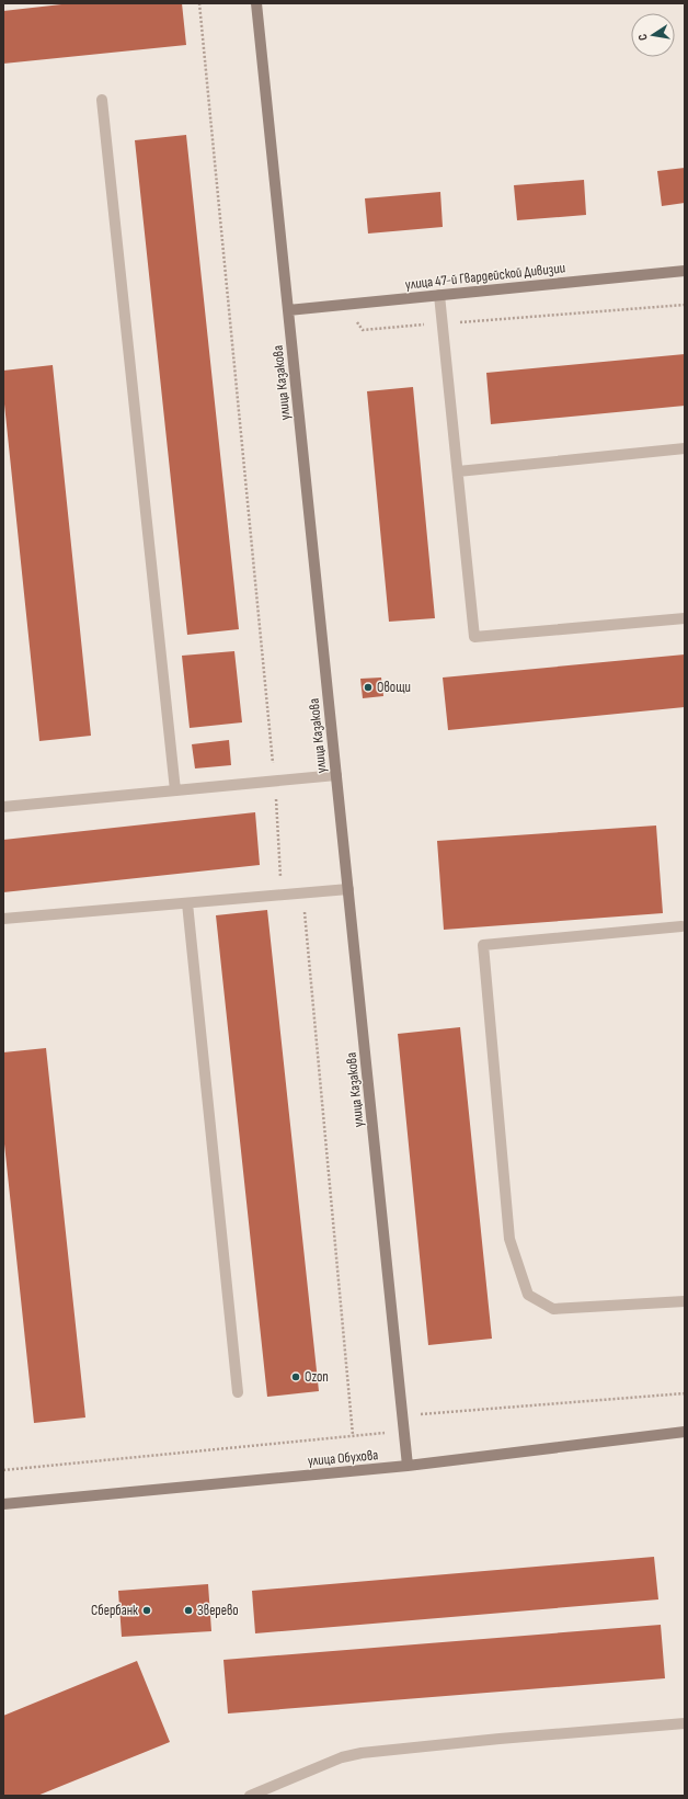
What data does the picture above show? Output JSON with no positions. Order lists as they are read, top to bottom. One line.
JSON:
{"streets":{"street":["улица 47-й Гвардейской Дивизии","улица Казакова","улица Обухова"]},"crossings":[["улица 47-й Гвардейской Дивизии","улица Казакова"],["улица Казакова","улица Обухова"]],"places":["Овощи","Ozon","Сбербанк","Зверево"],"north":"left"}
